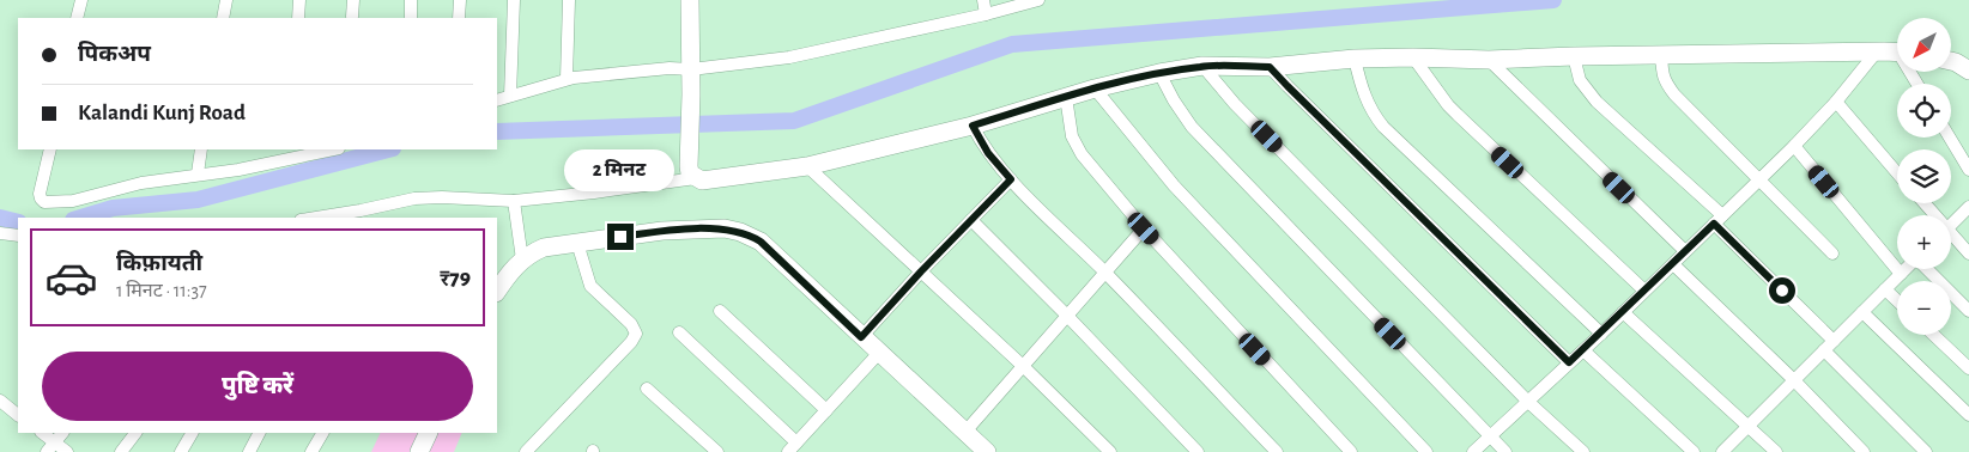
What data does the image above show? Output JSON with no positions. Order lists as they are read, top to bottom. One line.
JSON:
{"north":"bottom left","page":{"map_buttons":["+","−"],"banner":["पिकअप","Kalandi Kunj Road"],"bubble":"2 मिनट","list":[{"name":"किफ़ायती","note":"1 मिनट · 11:37","value":"₹79"}],"buttons":"पुष्टि करें"}}
